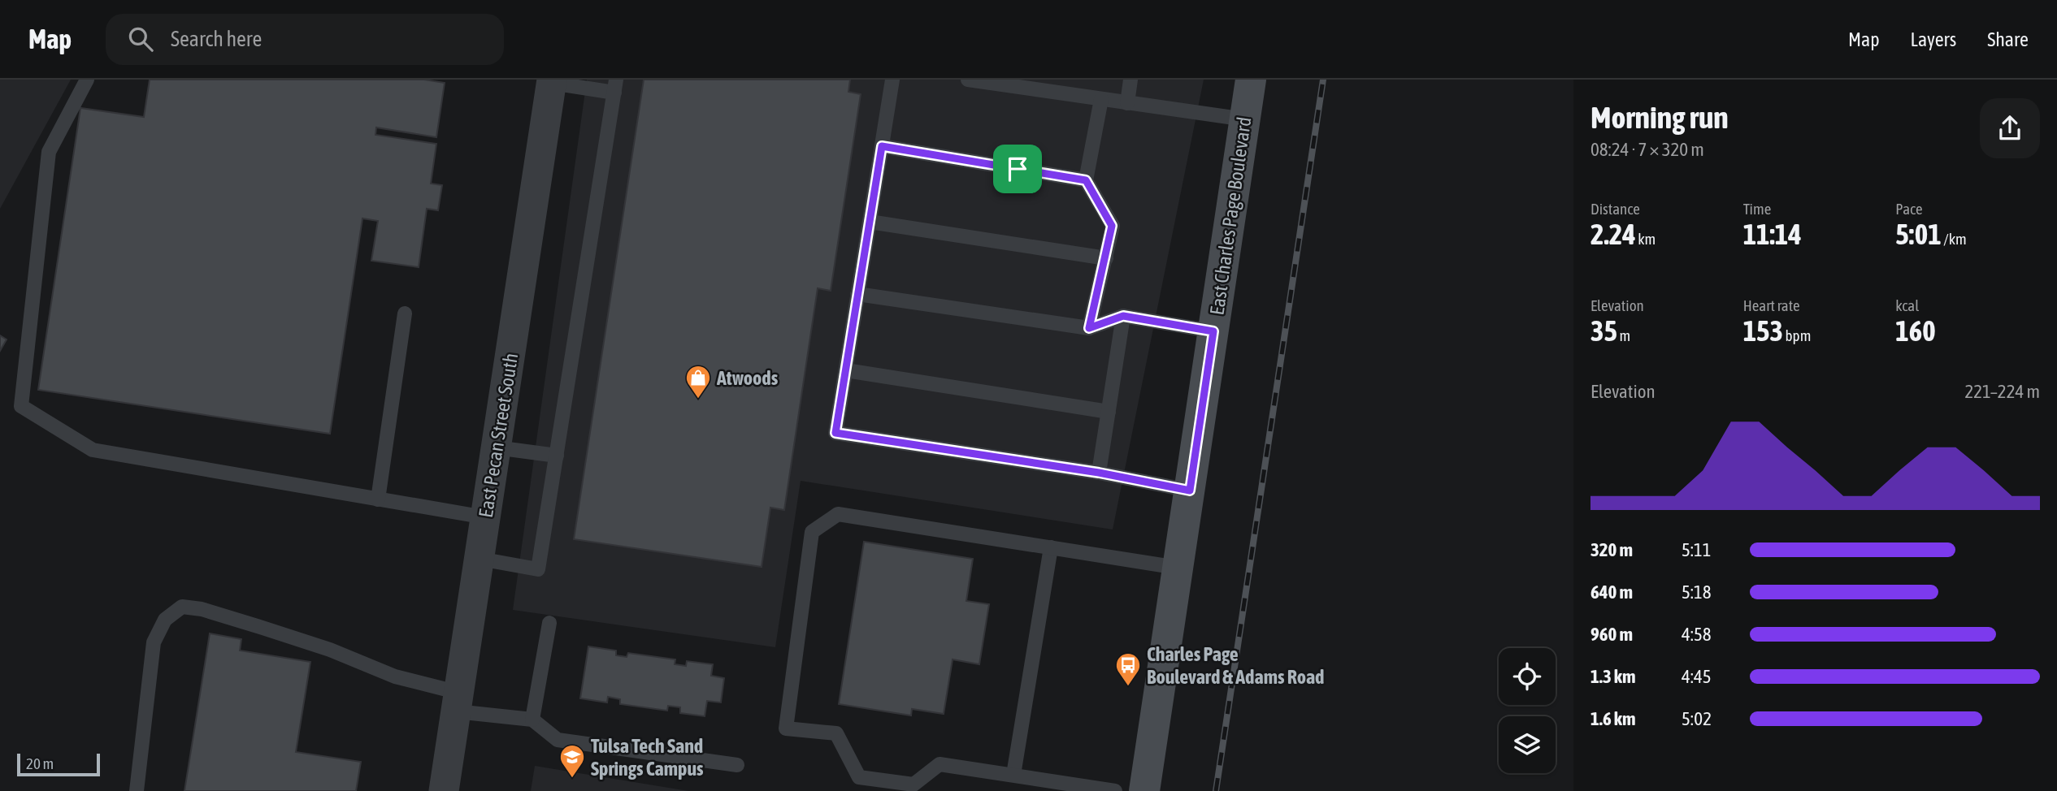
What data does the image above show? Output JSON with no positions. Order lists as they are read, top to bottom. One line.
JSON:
{"streets":{"main road":["East Charles Page Boulevard"],"street":["East Pecan Street South"]},"places":{"shop":["Atwoods"],"bus stop":["Charles Page Boulevard & Adams Road"],"school or university":["Tulsa Tech Sand Springs Campus"]},"scale_bar":"20 m","page":{"header":"Map","search":"Search here","nav":["Map","Layers","Share"],"heading":["Morning run","08:24 · 7 × 320 m"],"stats":[["Distance","2.24 km"],["Time","11:14"],["Pace","5:01 /km"],["Elevation","35 m"],["Heart rate","153 bpm"],["kcal","160"]],"chart":["Elevation","221–224 m"],"list":[{"name":"320 m","note":"5:11"},{"name":"640 m","note":"5:18"},{"name":"960 m","note":"4:58"},{"name":"1.3 km","note":"4:45"},{"name":"1.6 km","note":"5:02"}],"scale":"20 m"}}
